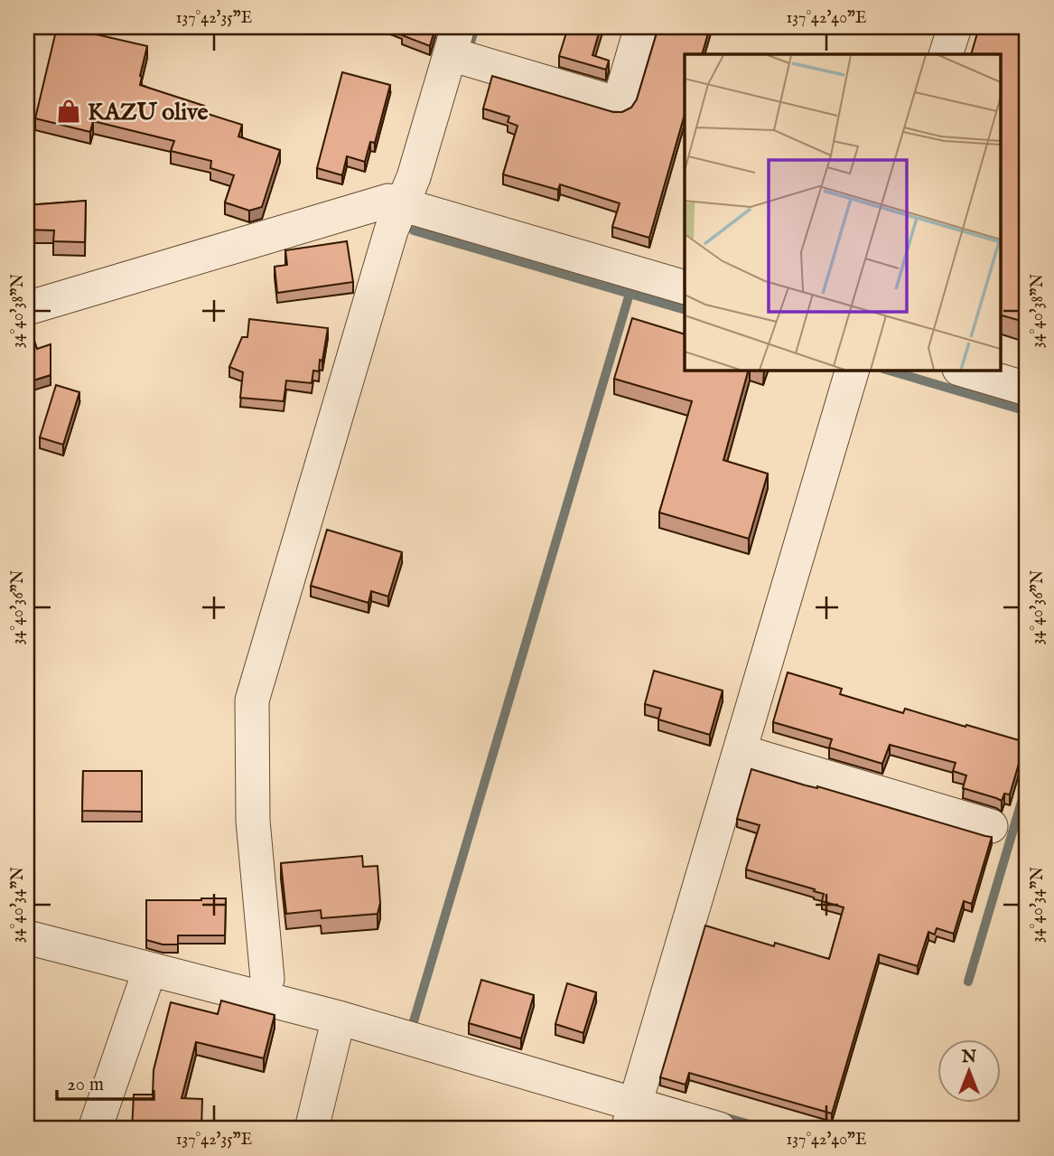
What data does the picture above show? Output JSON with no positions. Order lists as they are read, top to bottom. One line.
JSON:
{"places":{"shop":["KAZU olive"]},"scale_bar":"20 m","north":"top","coordinates":["137°42'35\"E","137°42'40\"E","34°40'38\"N","34°40'36\"N","34°40'34\"N"]}
